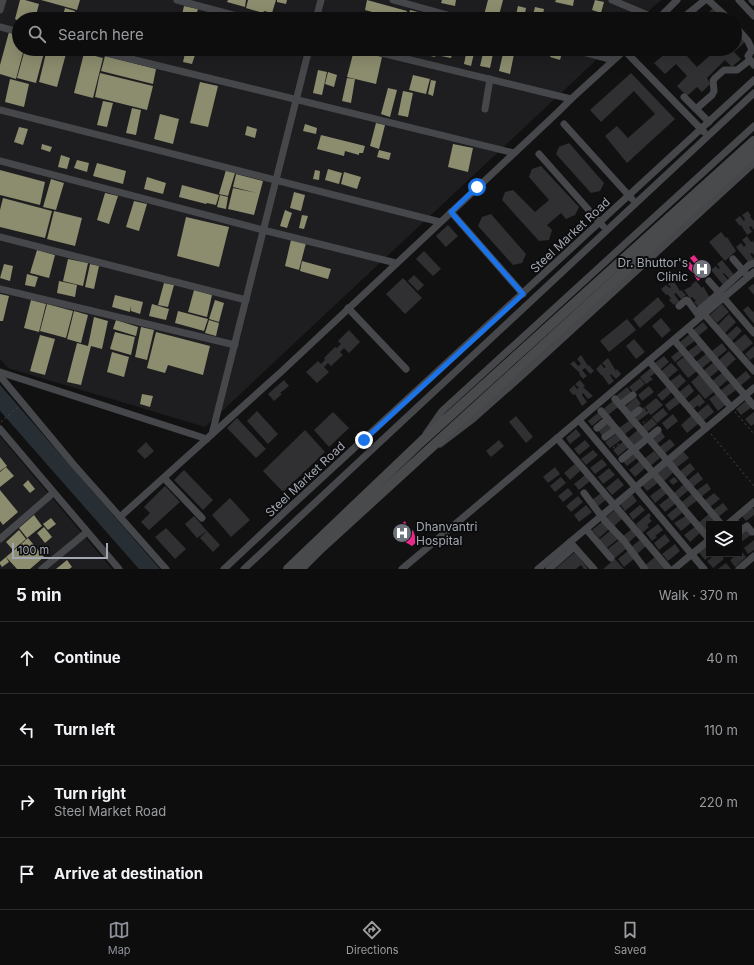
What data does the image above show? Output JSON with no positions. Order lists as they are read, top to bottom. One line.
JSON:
{"streets":{"street":["Steel Market Road"]},"places":{"hospital":["Dr. Bhuttor's Clinic","Dhanvantri Hospital"]},"scale_bar":"100 m","page":{"search":"Search here","scale":"100 m","heading":["5 min","Walk · 370 m"],"list":[["Continue","40 m"],["Turn left","110 m"],["Turn right","Steel Market Road","220 m"],"Arrive at destination"],"nav":["Map","Directions","Saved"]}}
